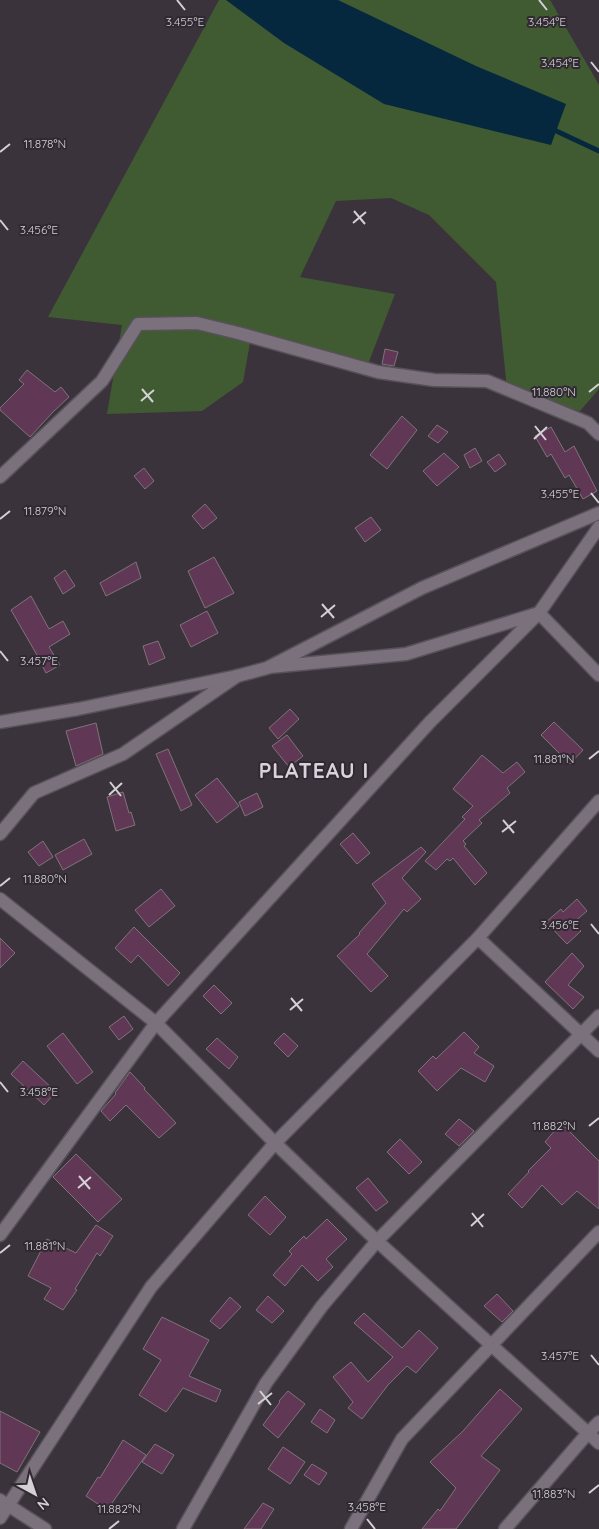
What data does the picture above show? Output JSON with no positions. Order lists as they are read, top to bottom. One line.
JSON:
{"districts":["PLATEAU I"],"north":"bottom right","coordinates":["3.455°E","3.454°E","11.878°N","3.456°E","11.880°N","11.879°N","3.457°E","11.881°N","3.458°E","11.882°N","11.883°N"]}
